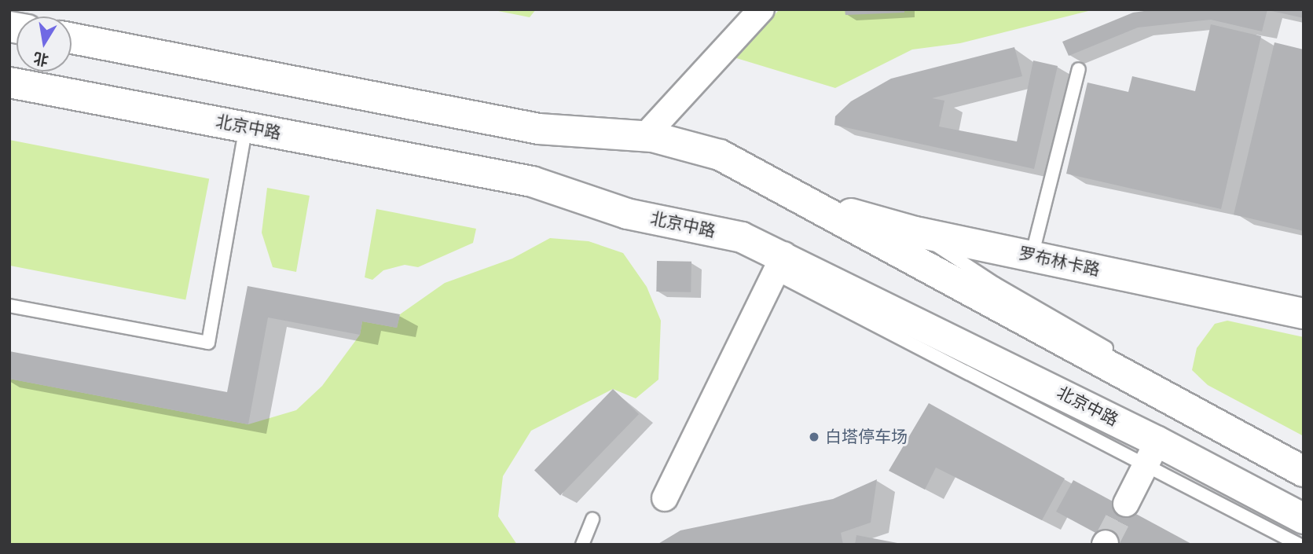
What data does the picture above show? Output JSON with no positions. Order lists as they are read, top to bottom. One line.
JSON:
{"streets":{"main road":["北京中路","罗布林卡路"]},"places":["白塔停车场"],"north":"bottom"}
